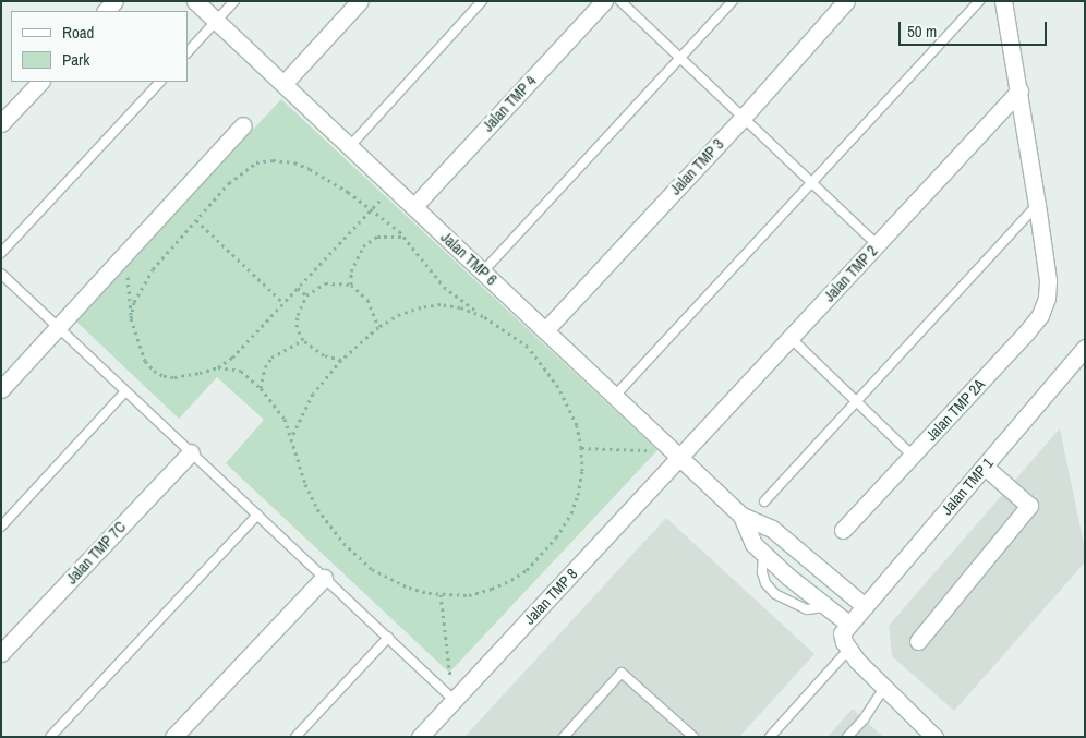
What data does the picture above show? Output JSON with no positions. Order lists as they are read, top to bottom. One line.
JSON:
{"streets":{"street":["Jalan TMP 4","Jalan TMP 3","Jalan TMP 6","Jalan TMP 2","Jalan TMP 2A","Jalan TMP 1","Jalan TMP 7C","Jalan TMP 8"]},"crossings":[["Jalan TMP 4","Jalan TMP 6"],["Jalan TMP 3","Jalan TMP 6"],["Jalan TMP 6","Jalan TMP 2"],["Jalan TMP 6","Jalan TMP 1"],["Jalan TMP 6","Jalan TMP 8"],["Jalan TMP 2","Jalan TMP 2A"],["Jalan TMP 2","Jalan TMP 8"]],"legend":["Road","Park"],"scale_bar":"50 m"}
